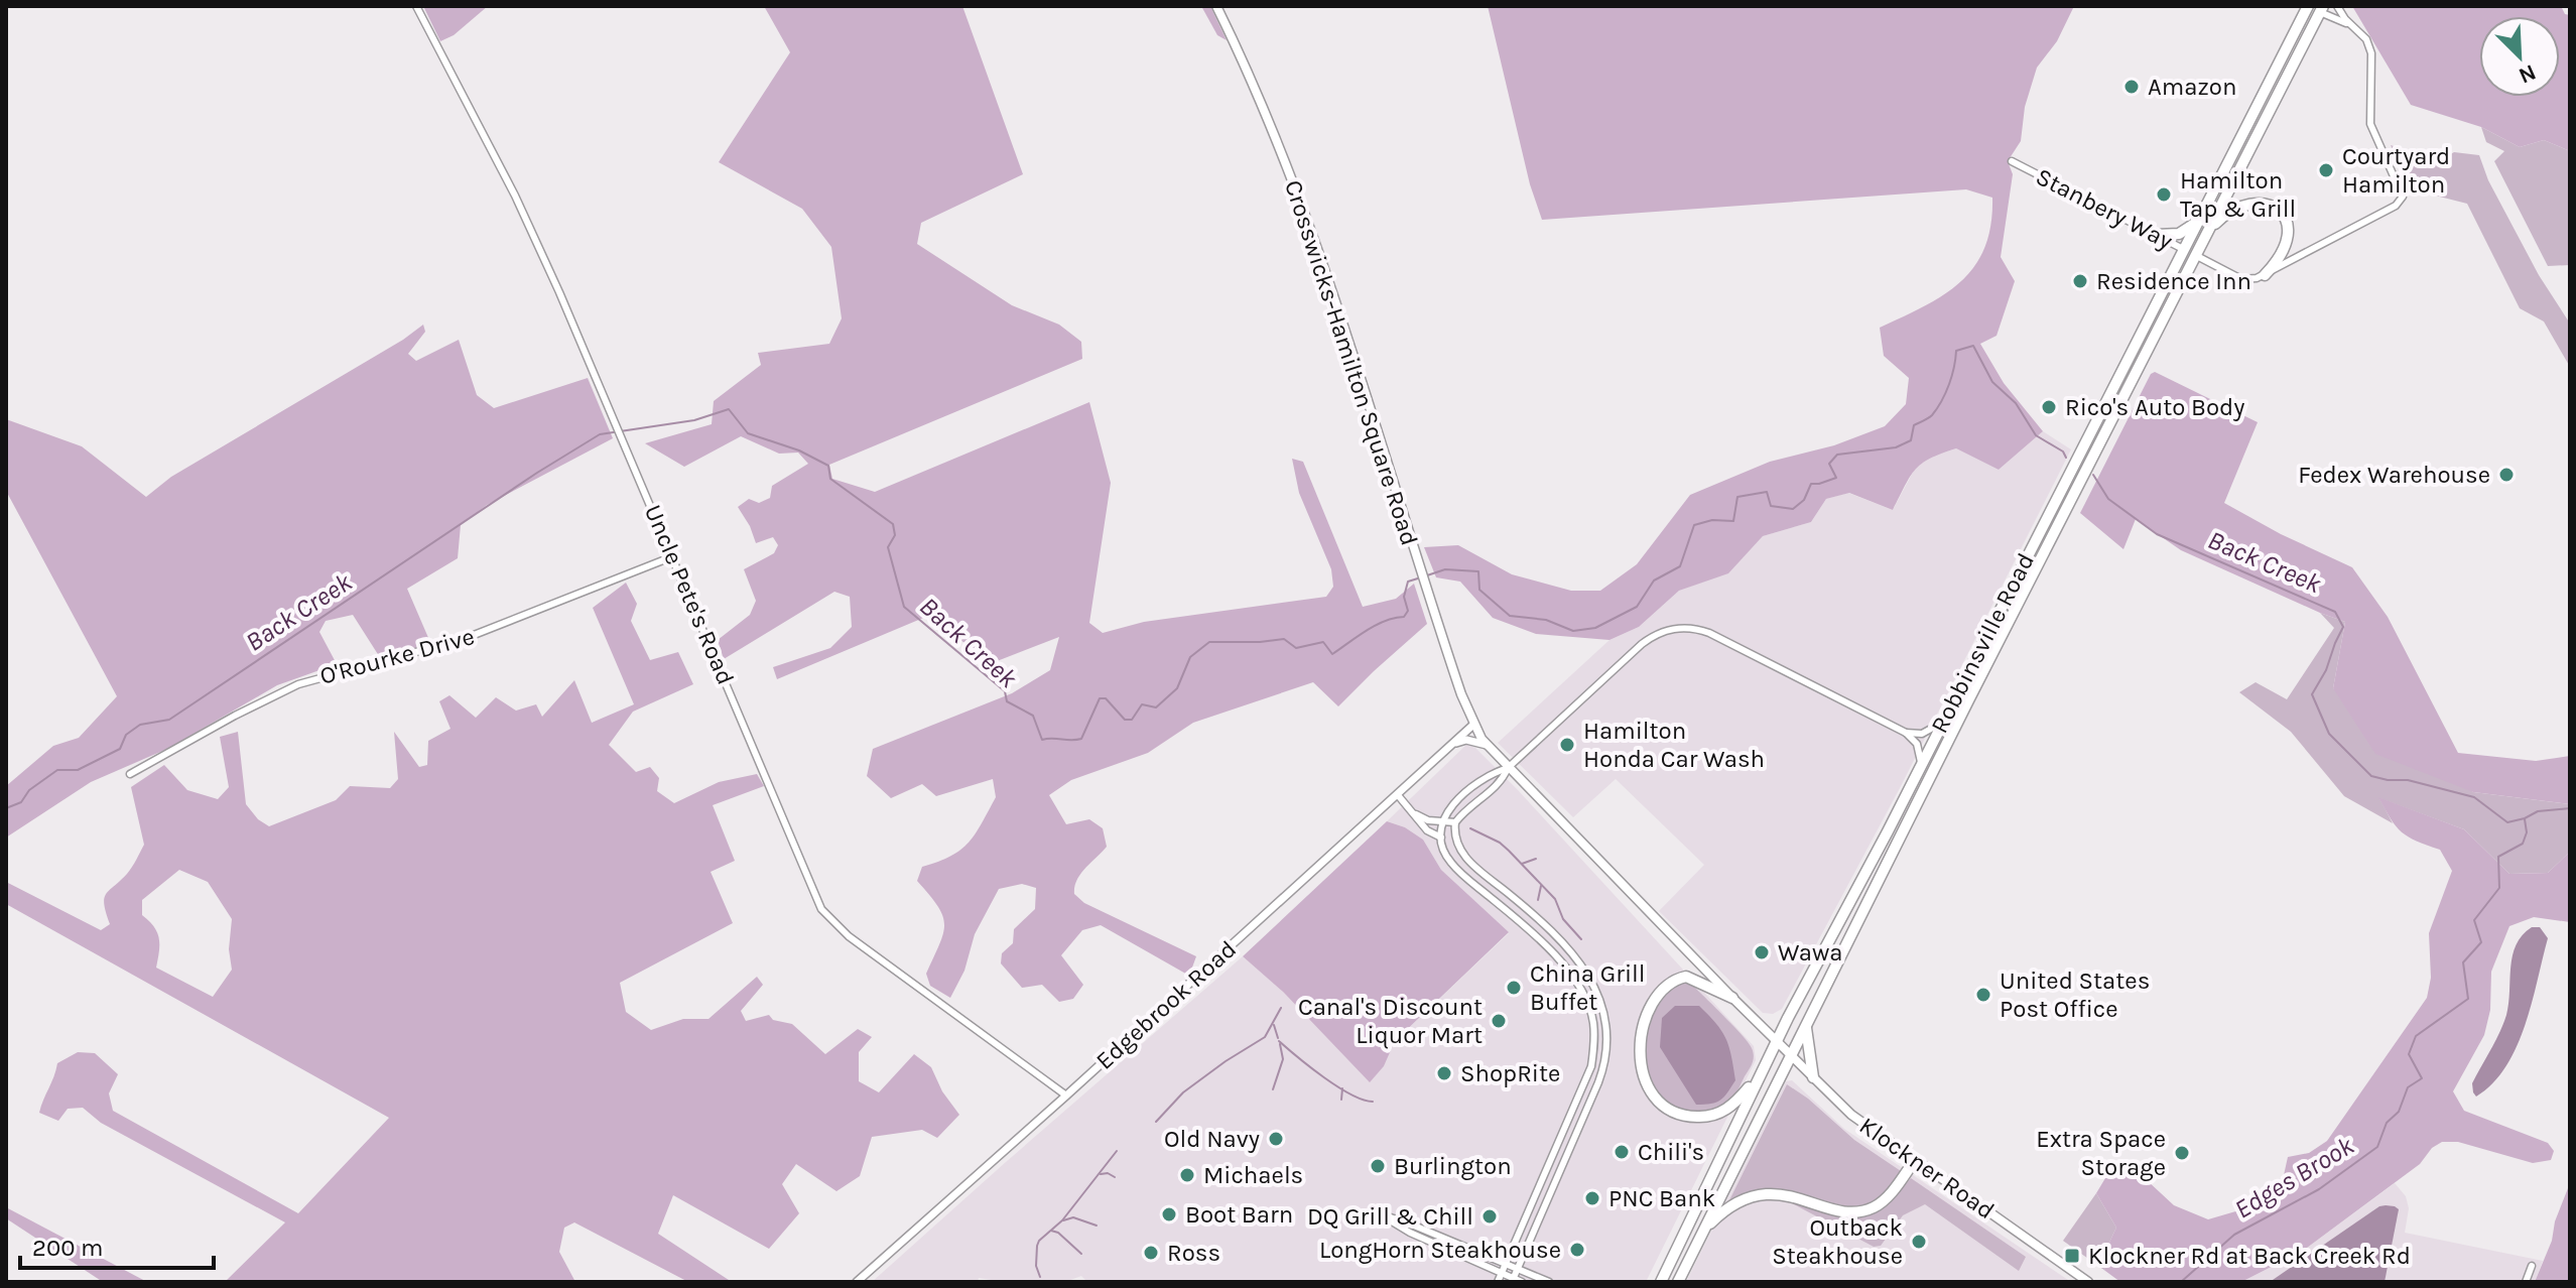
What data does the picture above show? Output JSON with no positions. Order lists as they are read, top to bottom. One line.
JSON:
{"streets":{"highway":["Robbinsville Road"],"main road":["Crosswicks-Hamilton Square Road","Klockner Road"],"street":["Stanbery Way","Uncle Pete's Road","O'Rourke Drive","Edgebrook Road"]},"crossings":[["Stanbery Way","Robbinsville Road"],["Crosswicks-Hamilton Square Road","Edgebrook Road"],["Uncle Pete's Road","O'Rourke Drive"],["Uncle Pete's Road","Edgebrook Road"],["Robbinsville Road","Klockner Road"]],"water":["Back Creek","Edges Brook"],"places":{"other":["Amazon","Courtyard Hamilton","Hamilton Tap & Grill","Residence Inn","Rico's Auto Body","Fedex Warehouse","Hamilton Honda Car Wash","Wawa","China Grill Buffet","United States Post Office","Canal's Discount Liquor Mart","ShopRite","Old Navy","Chili's","Extra Space Storage","Burlington","Michaels","PNC Bank","Boot Barn","DQ Grill & Chill","Outback Steakhouse","LongHorn Steakhouse","Ross"],"transit":["Klockner Rd at Back Creek Rd"]},"scale_bar":"200 m","north":"bottom right"}
